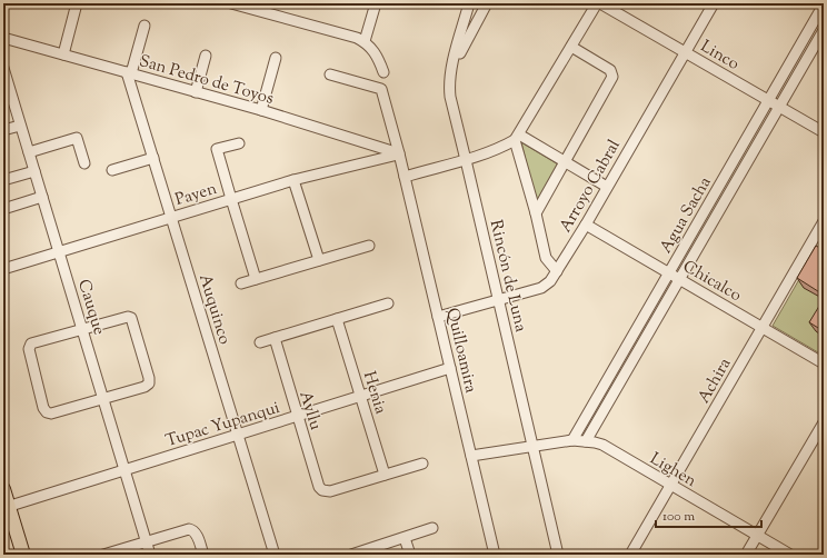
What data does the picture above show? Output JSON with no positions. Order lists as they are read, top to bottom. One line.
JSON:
{"streets":{"street":["Linco","San Pedro de Toyos","Arroyo Cabral","Payen","Agua Sacha","Rincón de Luna","Chicalco","Cauque","Auquinco","Quilloamira","Achira","Henia","Ayllu","Tupac Yupanqui","Lighen"]},"crossings":[["Linco","Arroyo Cabral"],["Linco","Agua Sacha"],["San Pedro de Toyos","Payen"],["San Pedro de Toyos","Auquinco"],["San Pedro de Toyos","Quilloamira"],["Arroyo Cabral","Rincón de Luna"],["Arroyo Cabral","Chicalco"],["Arroyo Cabral","Quilloamira"],["Payen","Cauque"],["Payen","Auquinco"],["Payen","Quilloamira"],["Agua Sacha","Chicalco"],["Agua Sacha","Lighen"],["Chicalco","Achira"],["Cauque","Tupac Yupanqui"],["Auquinco","Tupac Yupanqui"],["Quilloamira","Tupac Yupanqui"],["Achira","Lighen"],["Henia","Ayllu"],["Henia","Tupac Yupanqui"],["Ayllu","Tupac Yupanqui"]],"scale_bar":"100 m"}
